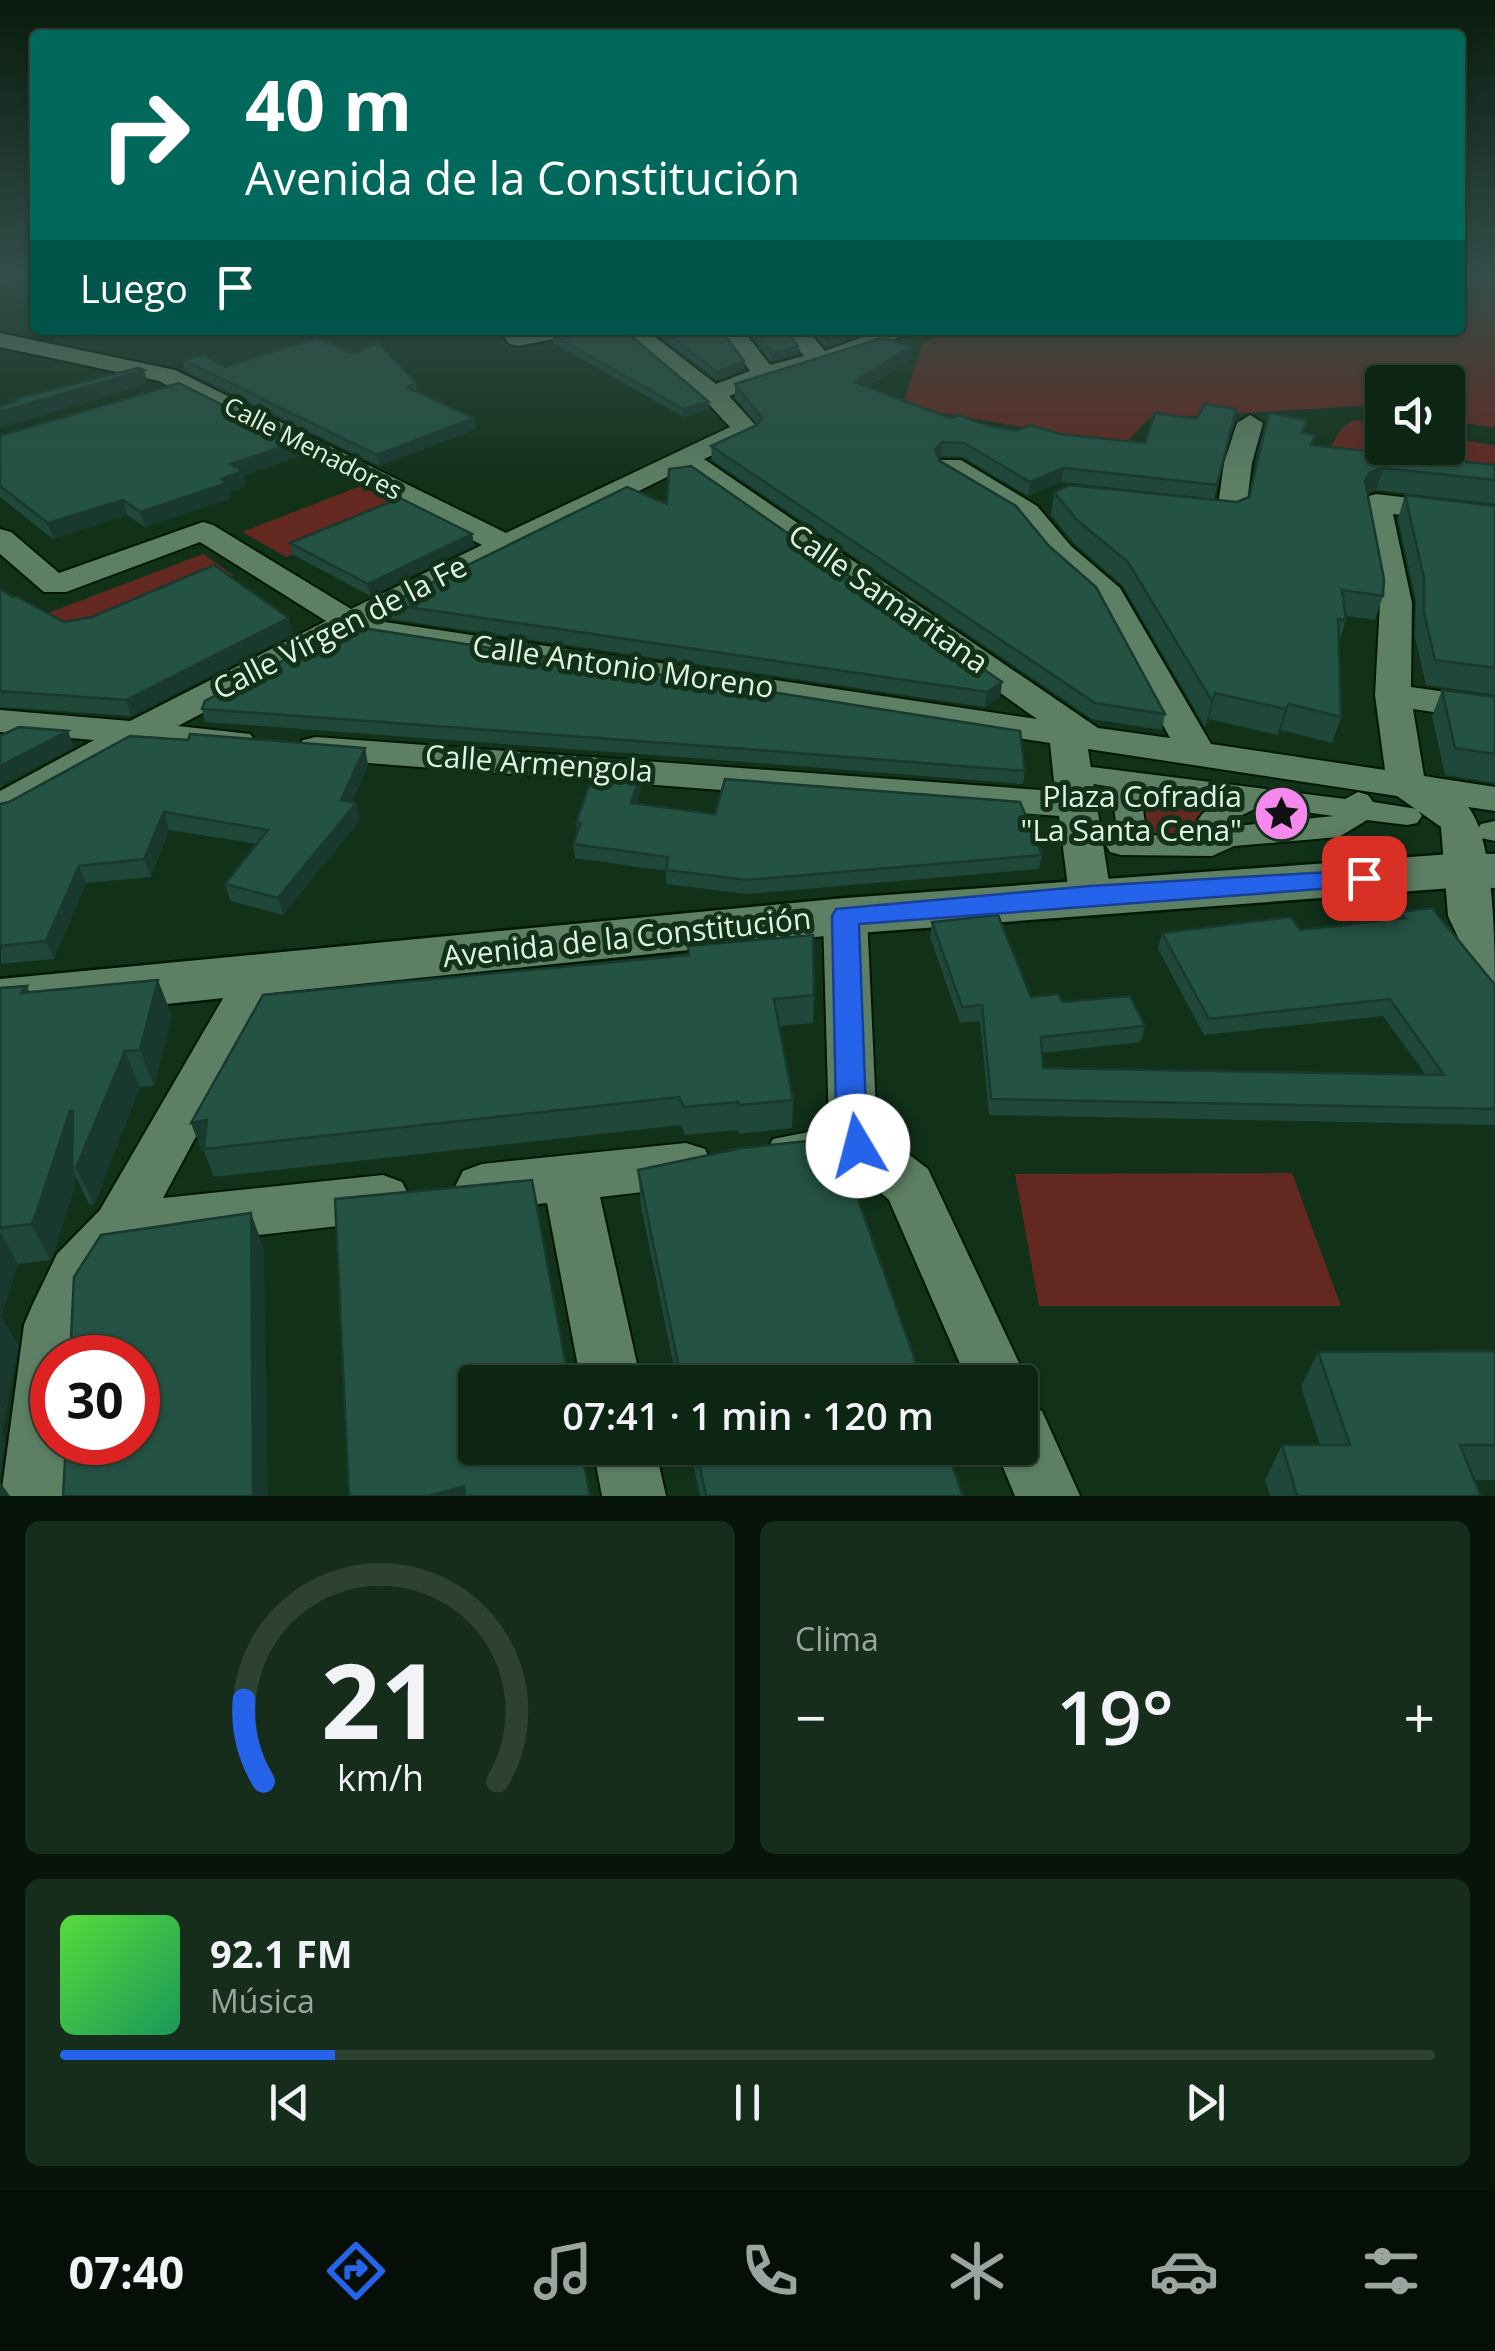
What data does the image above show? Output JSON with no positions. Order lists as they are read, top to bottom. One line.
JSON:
{"streets":{"street":["Calle Menadores","Calle Samaritana","Calle Virgen de la Fe","Calle Antonio Moreno","Calle Armengola","Avenida de la Constitución"]},"crossings":[["Calle Menadores","Calle Virgen de la Fe"],["Calle Samaritana","Calle Virgen de la Fe"],["Calle Samaritana","Calle Antonio Moreno"],["Calle Samaritana","Calle Armengola"],["Calle Virgen de la Fe","Calle Antonio Moreno"],["Calle Virgen de la Fe","Calle Armengola"],["Calle Antonio Moreno","Calle Armengola"]],"places":{"place":["Plaza Cofradía \"La Santa Cena\""]},"page":{"turn":["40 m","Avenida de la Constitución"],"then":"Luego","limit":"30","trip":"07:41 · 1 min · 120 m","tile":"Clima","heat":["−","19°","+"],"song":["92.1 FM","Música"],"tabs":"07:40","gauge":["21","km/h"]}}
